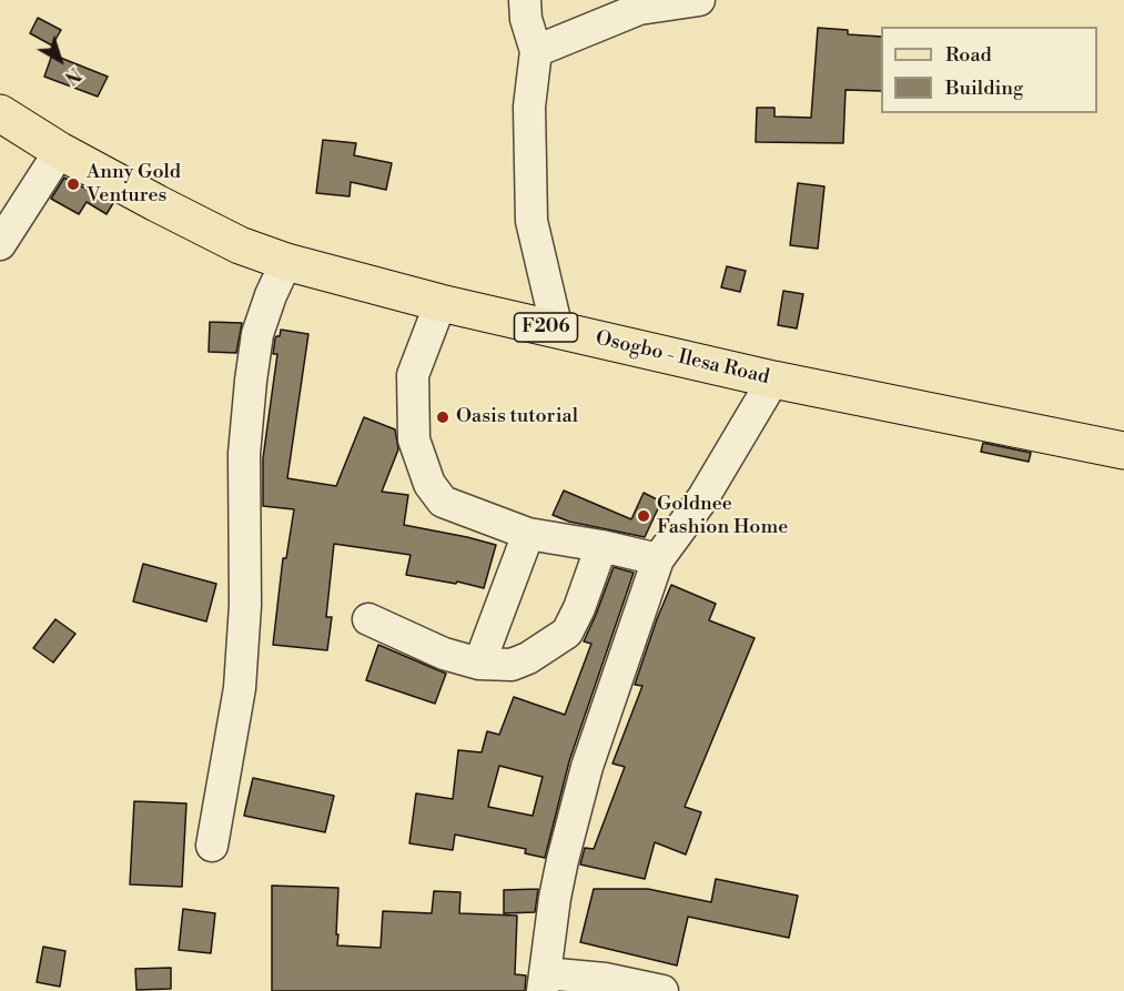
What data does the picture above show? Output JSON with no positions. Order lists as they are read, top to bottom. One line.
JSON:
{"streets":{"main road":["F206","Osogbo - Ilesa Road"]},"places":["Anny Gold Ventures","Oasis tutorial","Goldnee Fashion Home"],"legend":["Road","Building"],"north":"bottom right"}
